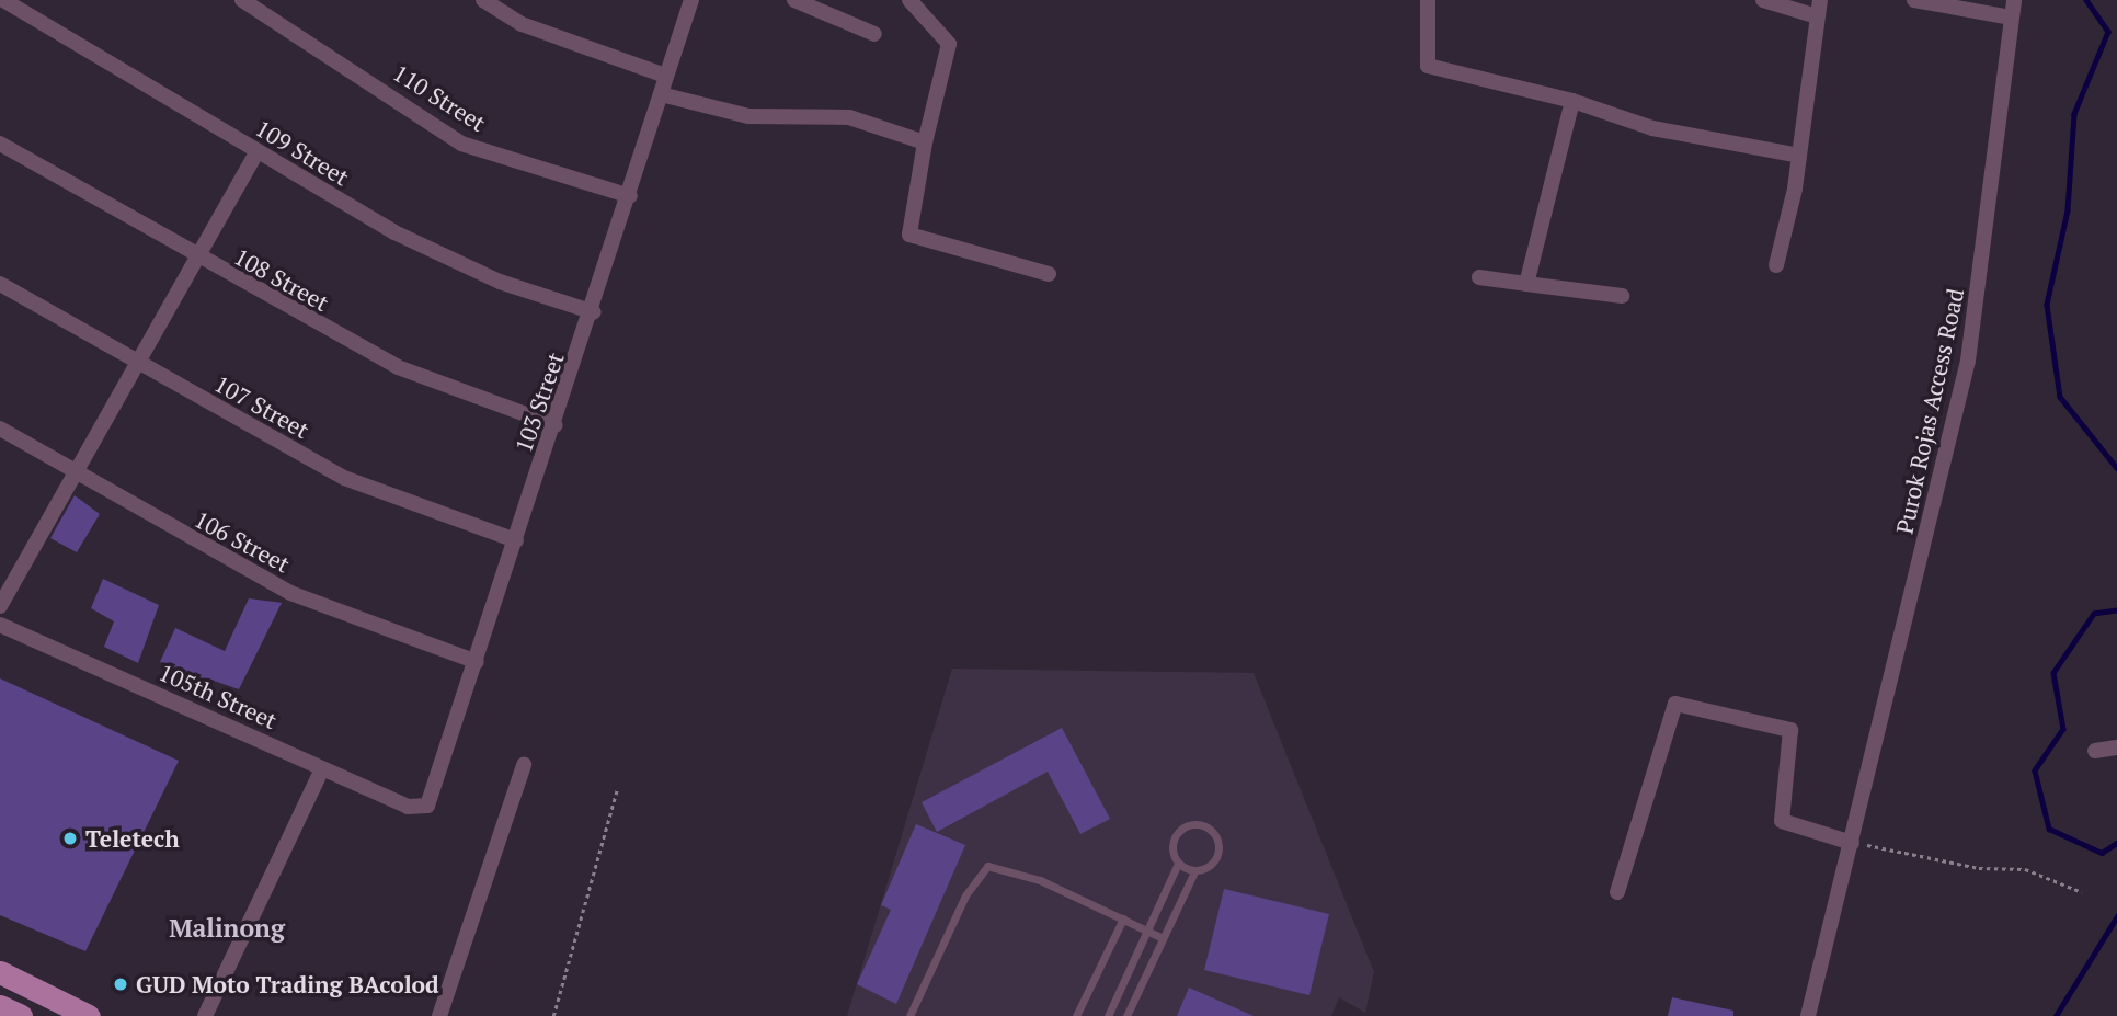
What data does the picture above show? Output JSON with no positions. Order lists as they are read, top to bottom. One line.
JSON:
{"streets":{"street":["110 Street","109 Street","108 Street","103 Street","107 Street","Purok Rojas Access Road","106 Street","105th Street"]},"crossings":[["110 Street","103 Street"],["109 Street","103 Street"],["108 Street","103 Street"],["103 Street","107 Street"],["103 Street","106 Street"],["103 Street","105th Street"]],"districts":["Malinong"],"places":["Teletech","GUD Moto Trading BAcolod"]}
